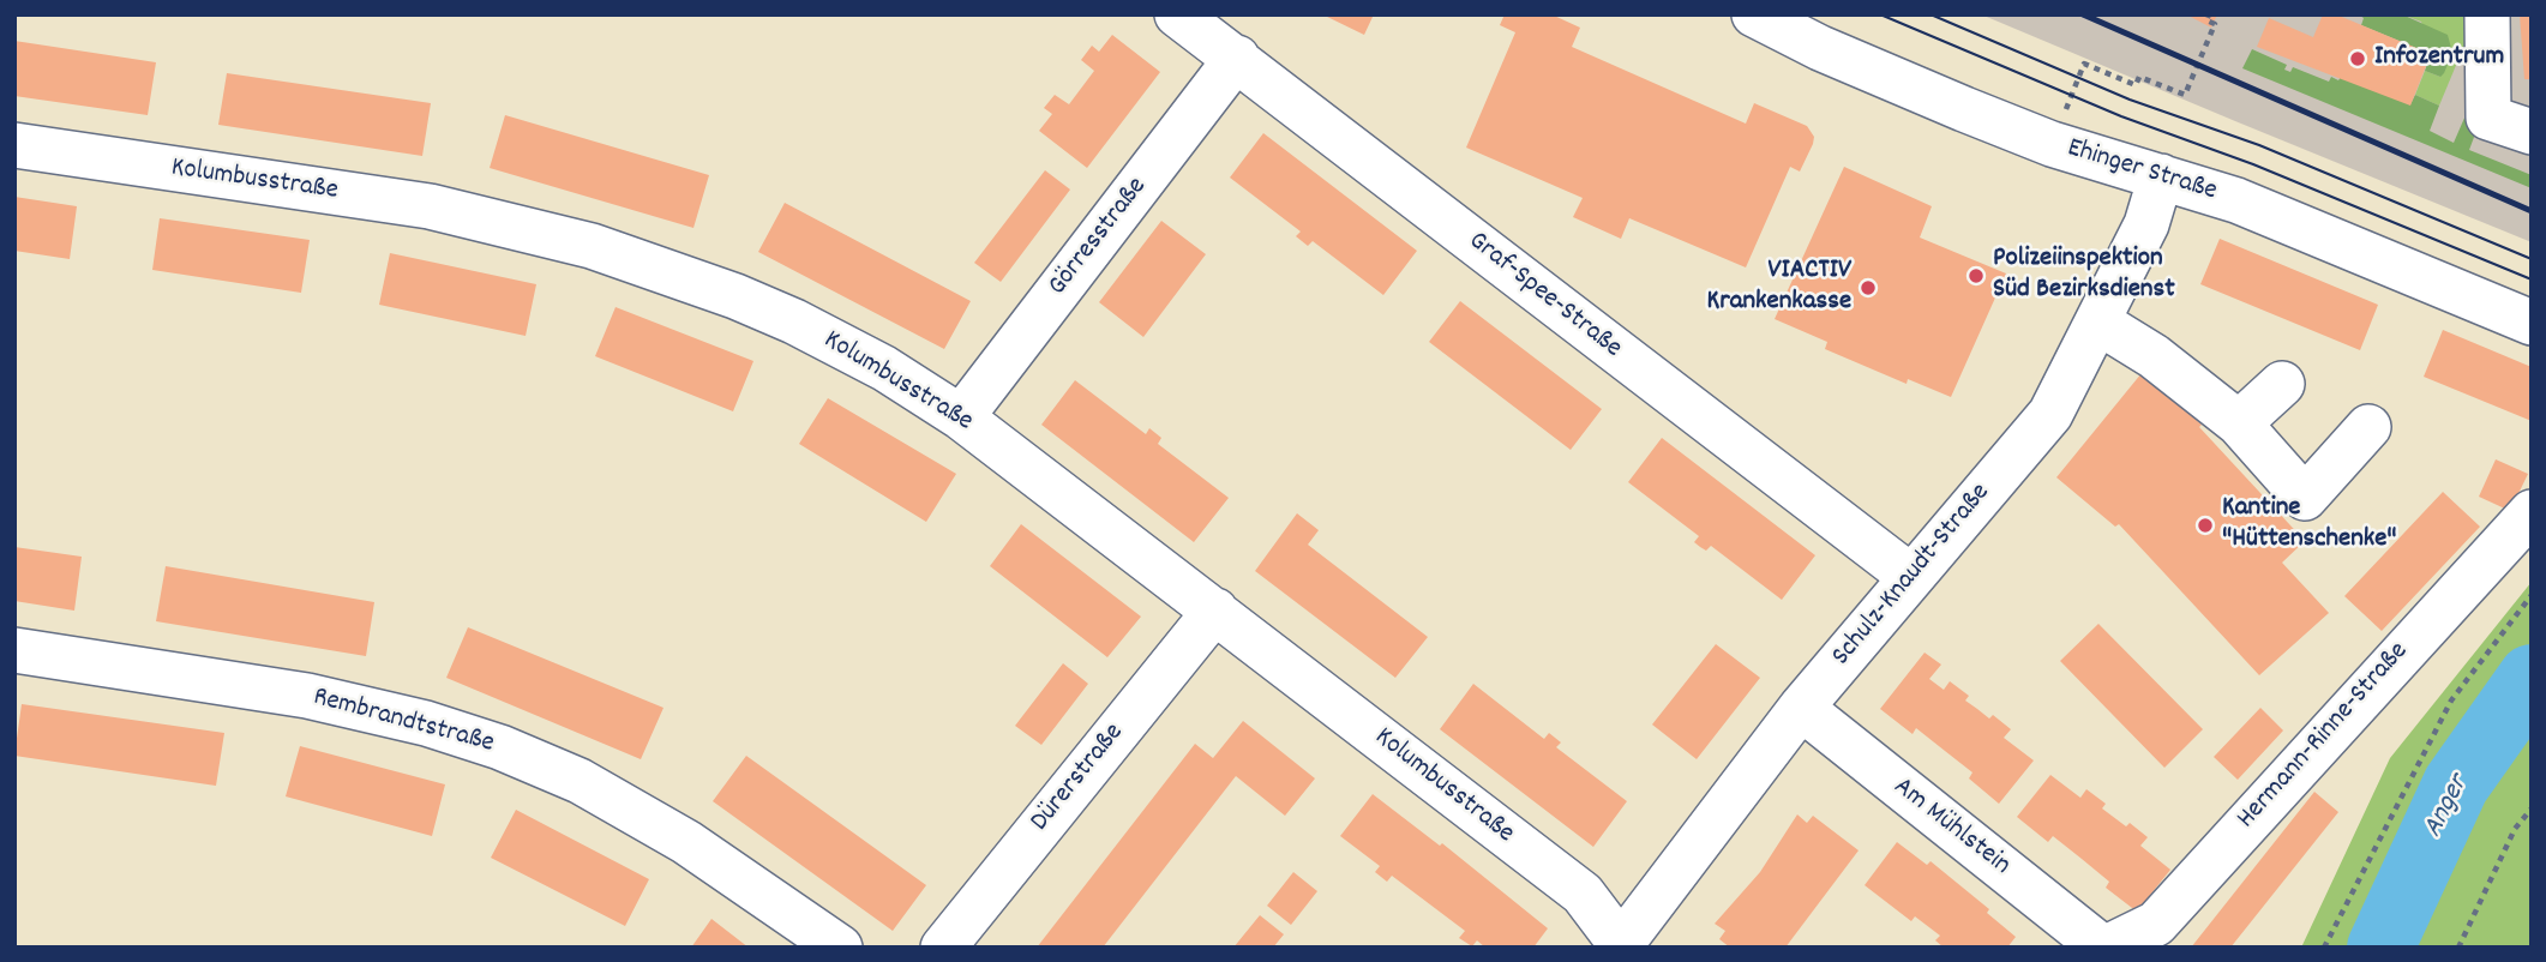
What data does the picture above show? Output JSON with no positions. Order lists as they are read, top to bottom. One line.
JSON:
{"streets":{"street":["Ehinger Straße","Kolumbusstraße","Görresstraße","Graf-Spee-Straße","Schulz-Knaudt-Straße","Rembrandtstraße","Hermann-Rinne-Straße","Dürerstraße","Am Mühlstein"]},"crossings":[["Ehinger Straße","Schulz-Knaudt-Straße"],["Kolumbusstraße","Görresstraße"],["Kolumbusstraße","Schulz-Knaudt-Straße"],["Kolumbusstraße","Dürerstraße"],["Görresstraße","Graf-Spee-Straße"],["Graf-Spee-Straße","Schulz-Knaudt-Straße"],["Schulz-Knaudt-Straße","Am Mühlstein"],["Hermann-Rinne-Straße","Am Mühlstein"]],"water":["Anger"],"places":["Infozentrum","Polizeiinspektion Süd Bezirksdienst","VIACTIV Krankenkasse","Kantine \"Hüttenschenke\""]}
